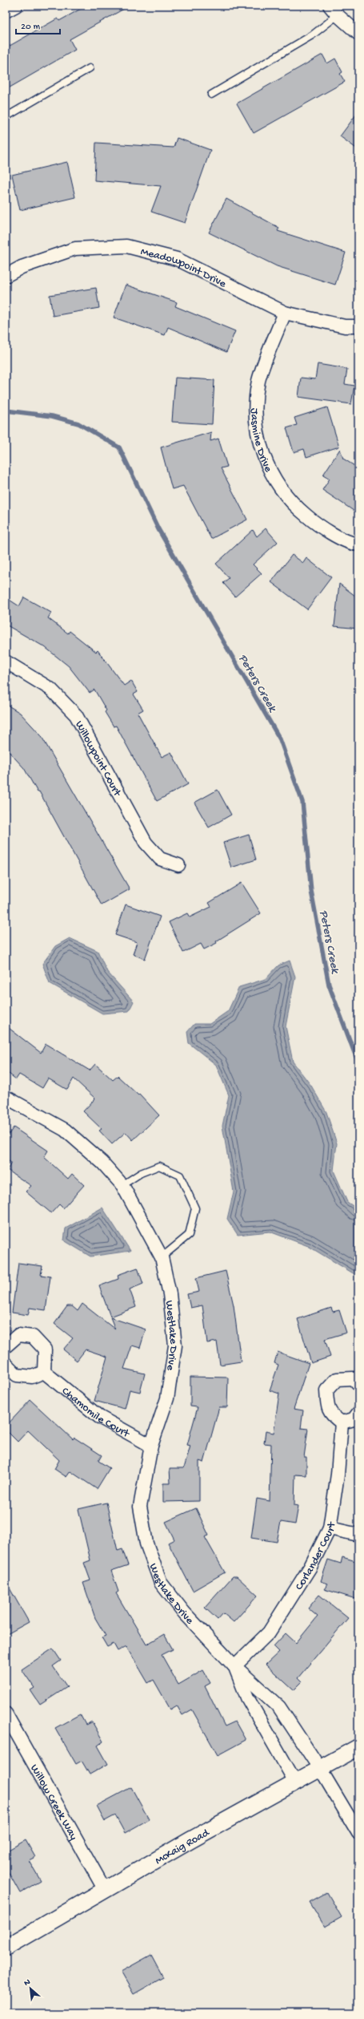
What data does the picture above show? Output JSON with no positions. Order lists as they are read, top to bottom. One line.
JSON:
{"streets":{"street":["Meadowpoint Drive","Jasmine Drive","Willowpoint Court","Westlake Drive","Chamomile Court","Corlander Court","Willow Creek Way","McKaig Road"]},"crossings":[["Meadowpoint Drive","Jasmine Drive"],["Westlake Drive","Chamomile Court"],["Westlake Drive","Corlander Court"],["Westlake Drive","McKaig Road"],["Willow Creek Way","McKaig Road"]],"water":["Peters Creek"],"scale_bar":"20 m","north":"top left"}
